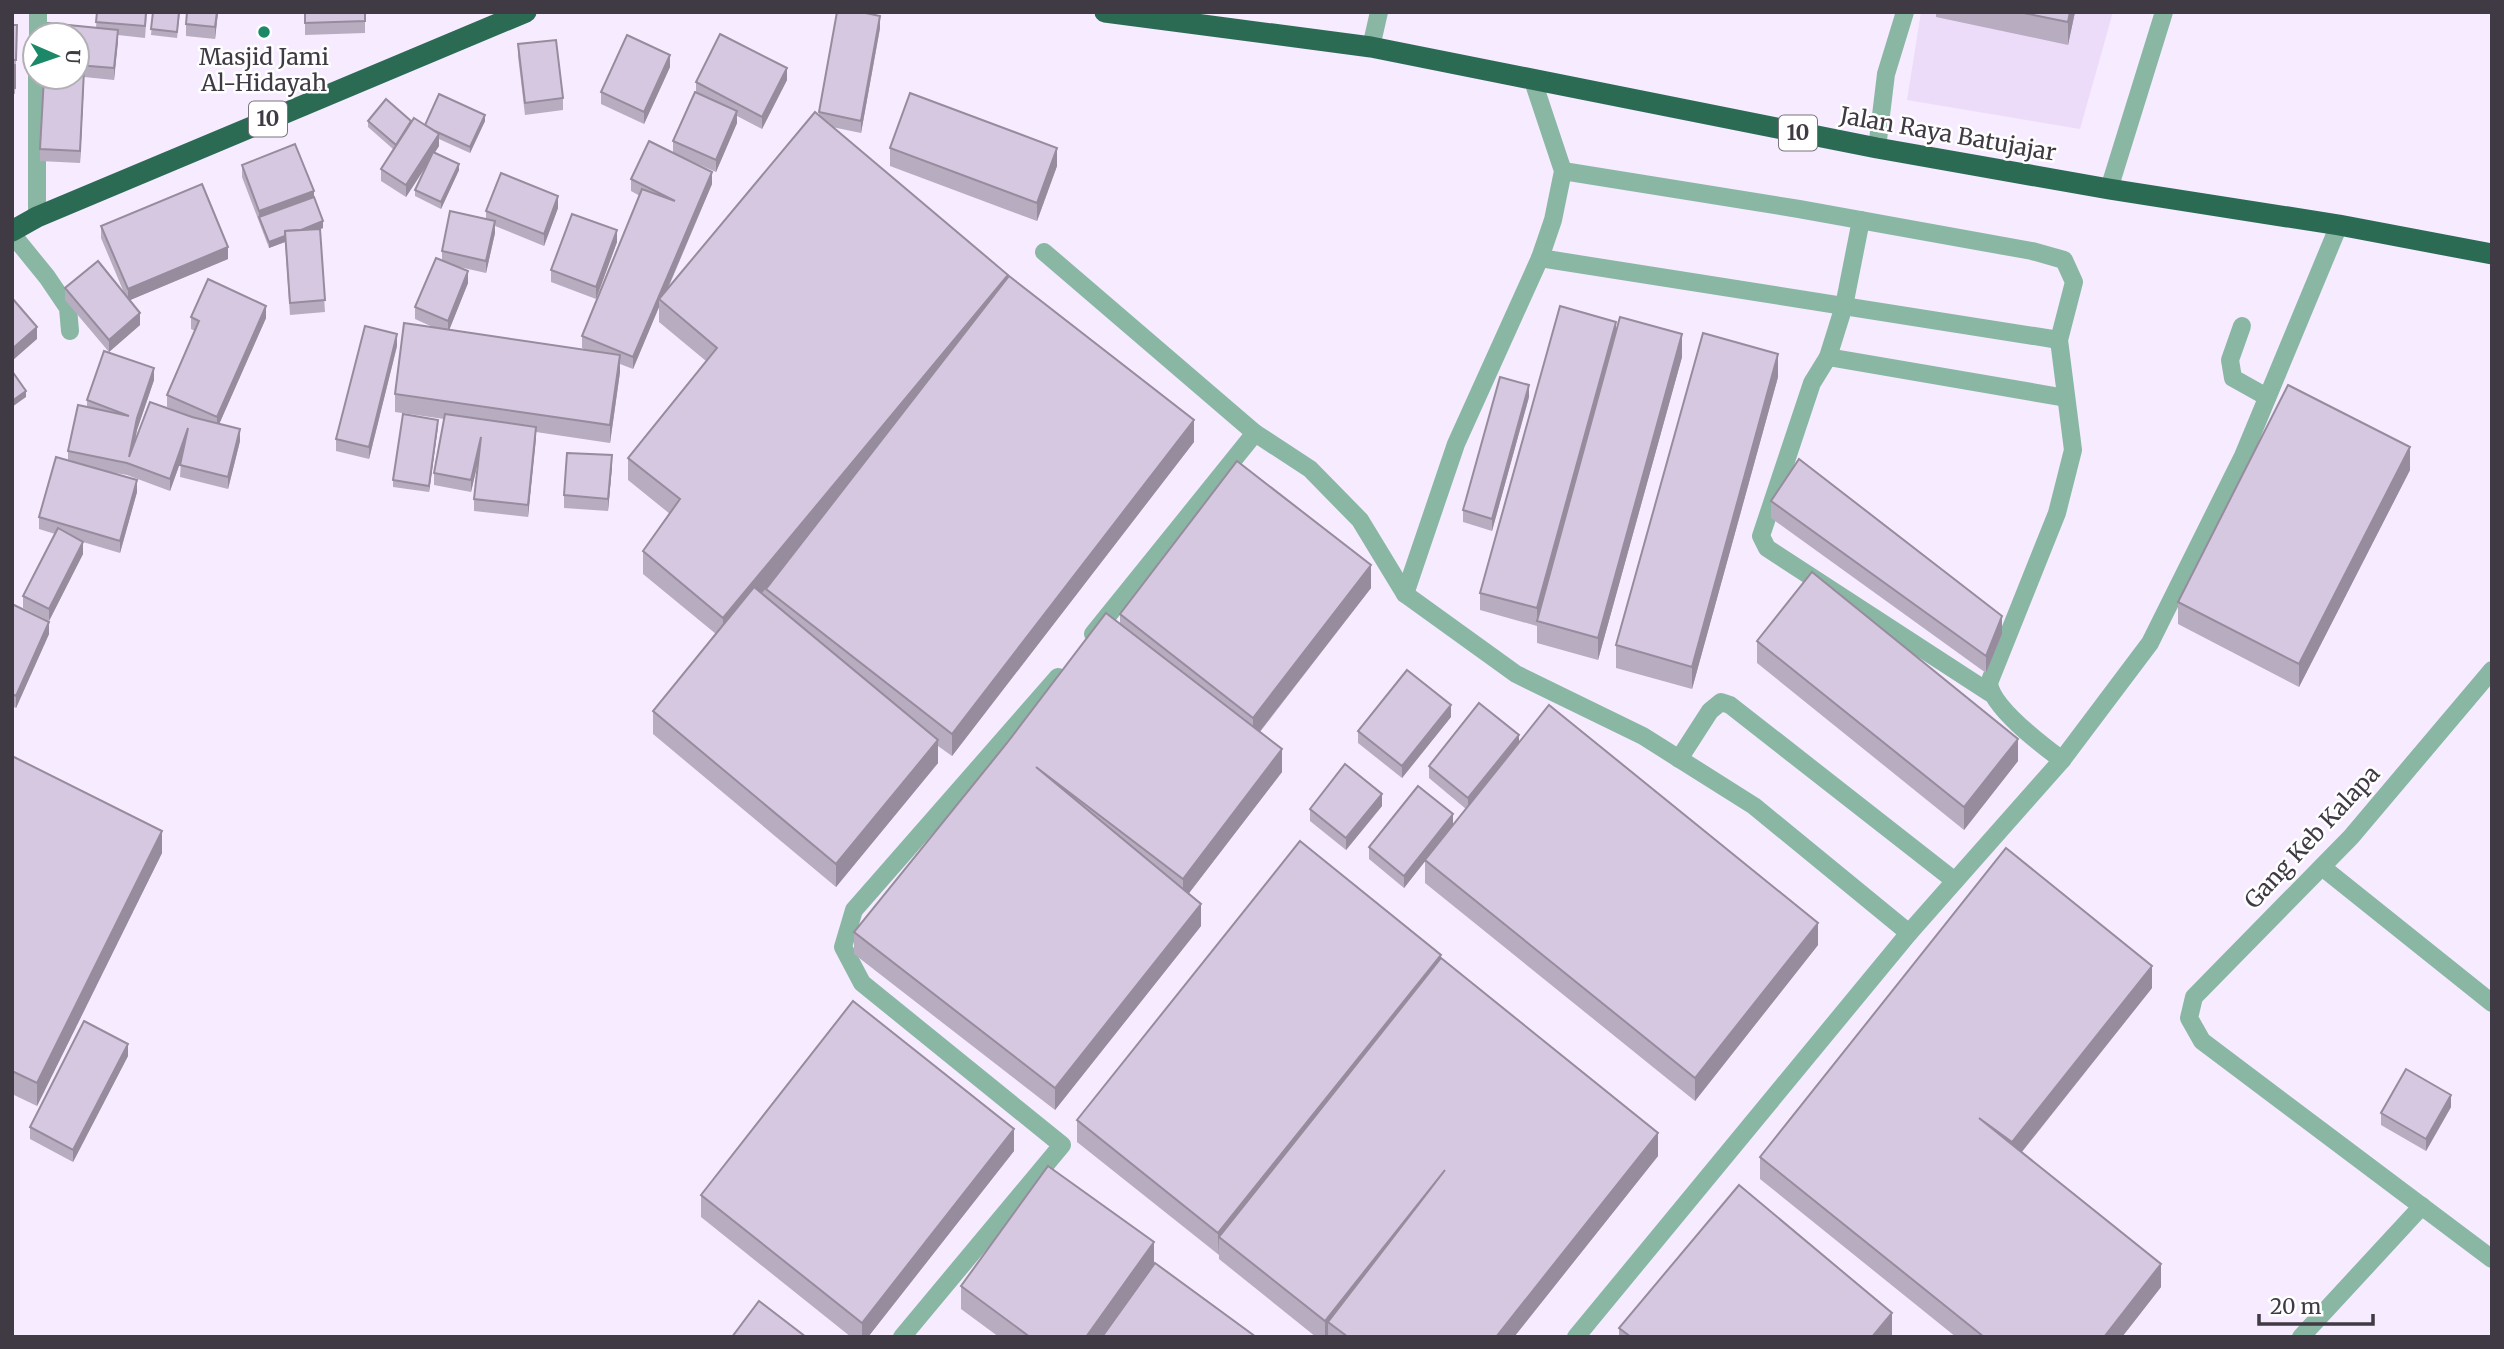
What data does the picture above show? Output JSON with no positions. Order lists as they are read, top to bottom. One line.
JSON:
{"streets":{"highway":["10","Jalan Raya Batujajar"],"street":["Gang Keb Kalapa"]},"places":["Masjid Jami Al-Hidayah"],"scale_bar":"20 m","north":"right"}
